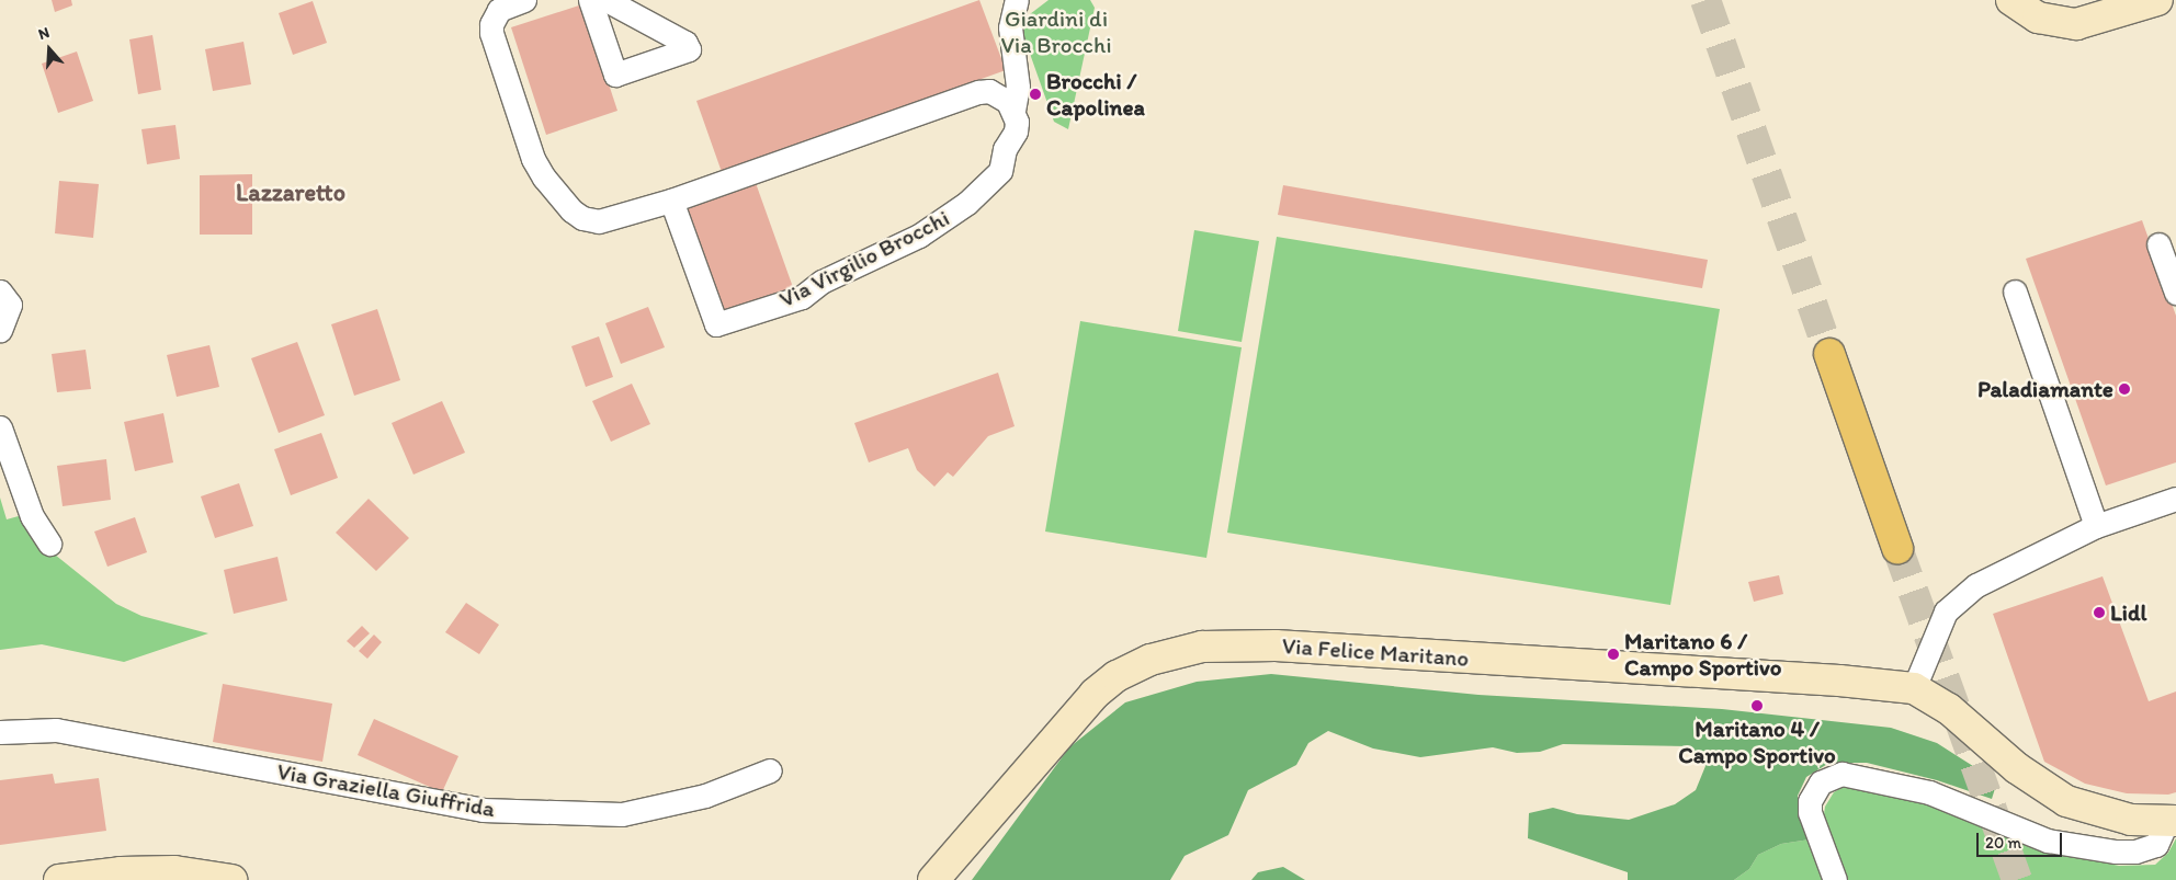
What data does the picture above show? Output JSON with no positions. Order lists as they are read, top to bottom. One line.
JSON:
{"streets":{"street":["Via Virgilio Brocchi","Via Felice Maritano","Via Graziella Giuffrida"]},"districts":["Lazzaretto"],"parks":["Giardini di Via Brocchi"],"places":["Brocchi / Capolinea","Paladiamante","Lidl","Maritano 6 / Campo Sportivo","Maritano 4 / Campo Sportivo"],"scale_bar":"20 m","north":"top"}
